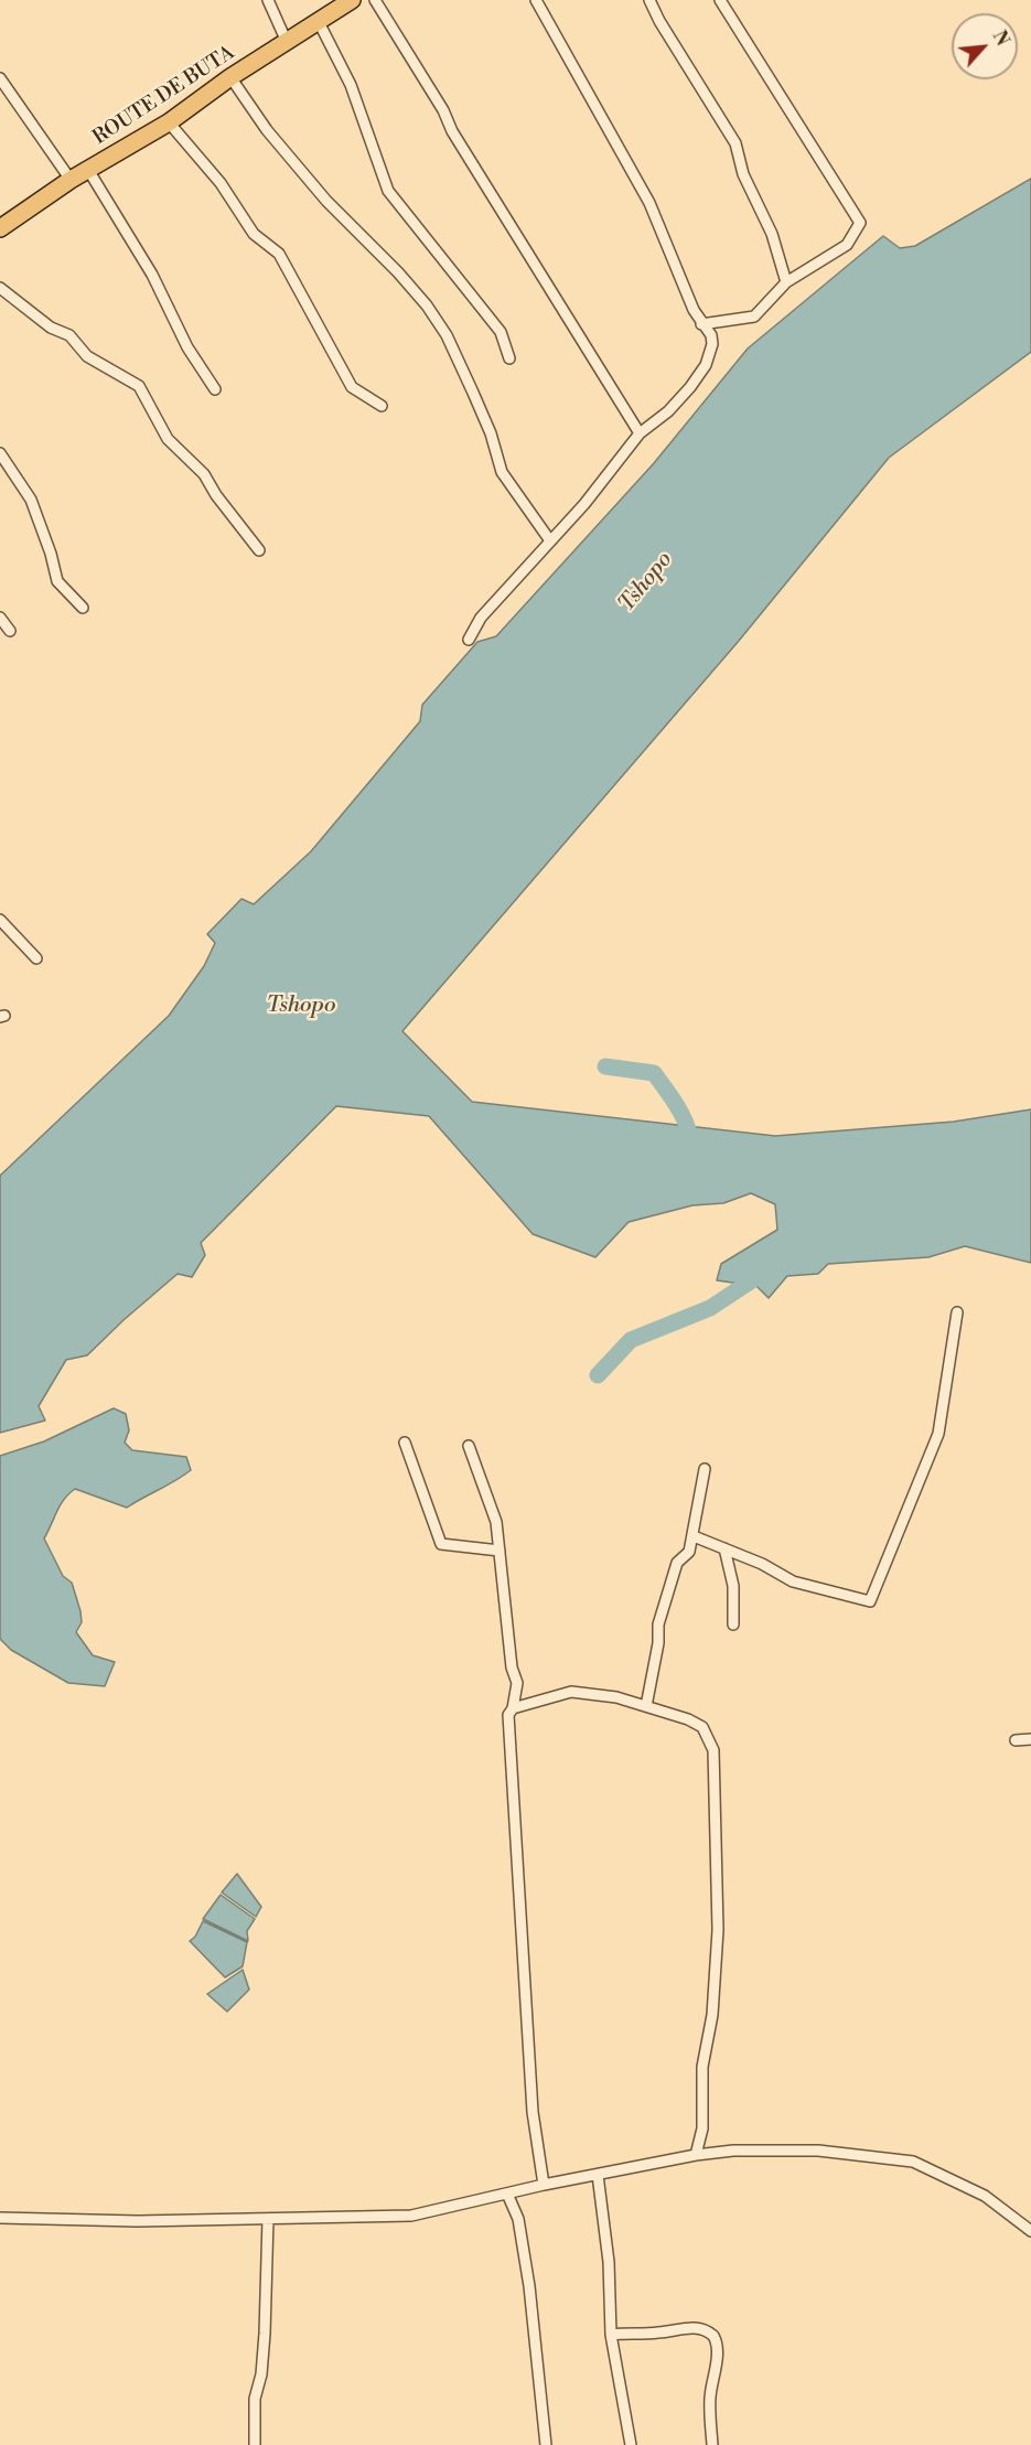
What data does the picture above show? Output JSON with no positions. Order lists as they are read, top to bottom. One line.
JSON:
{"streets":{"highway":["ROUTE DE BUTA"]},"water":["Tshopo"],"north":"top right"}
